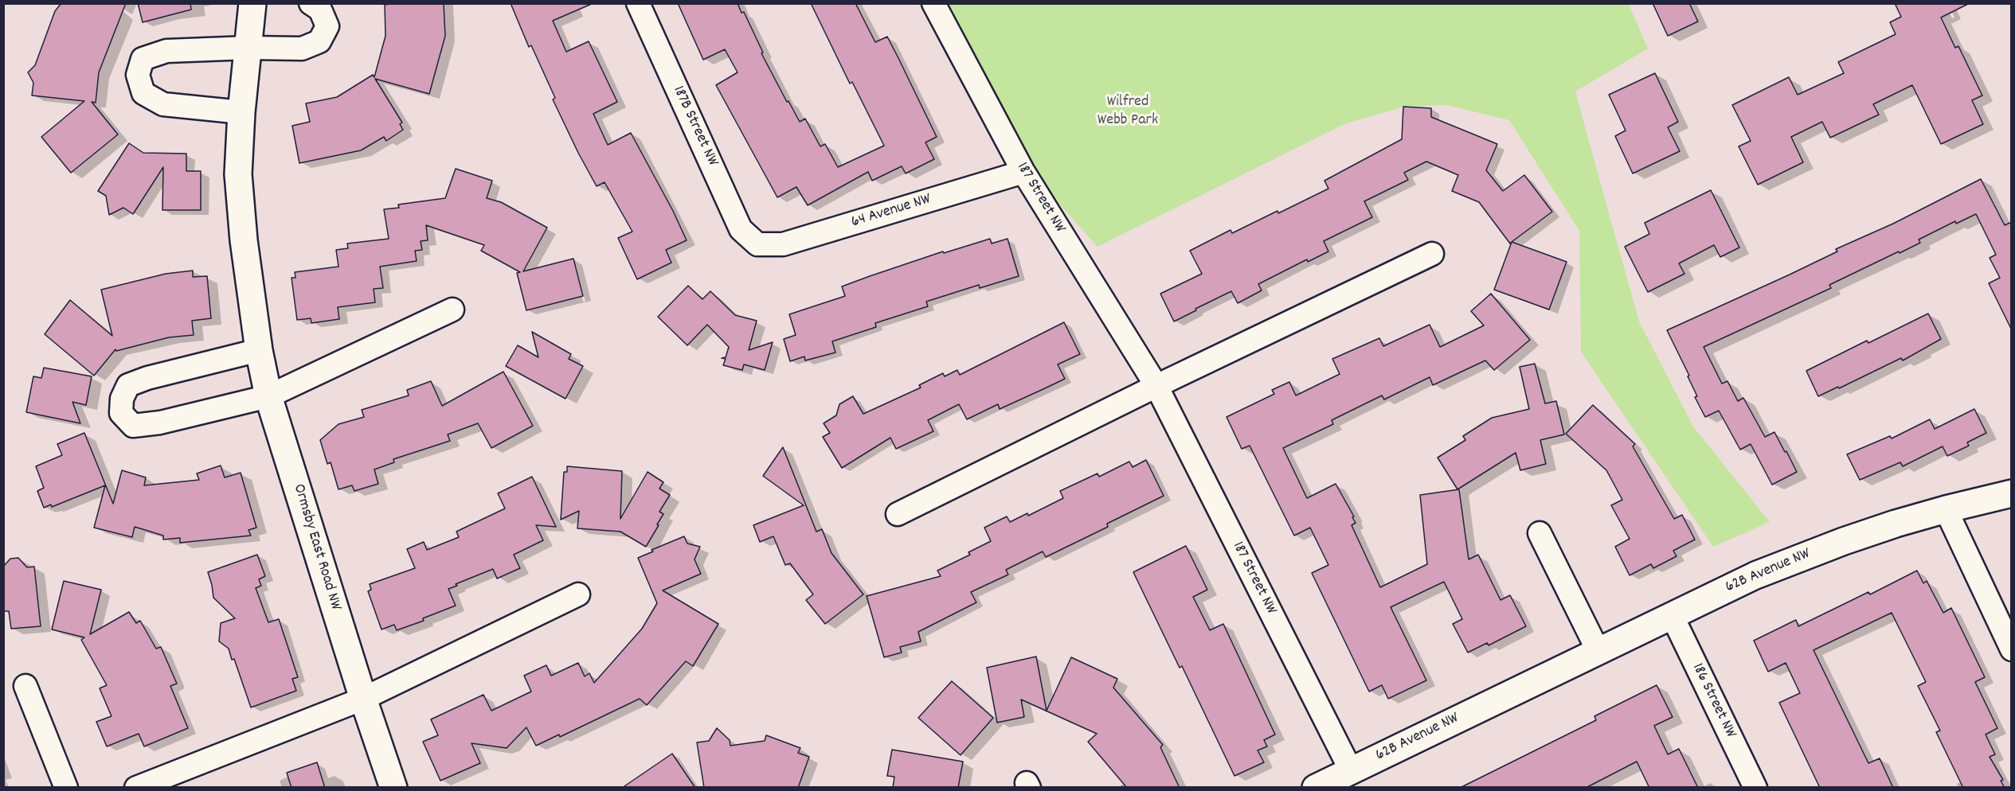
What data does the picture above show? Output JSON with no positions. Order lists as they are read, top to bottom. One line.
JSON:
{"streets":{"street":["187B Street NW","187 Street NW","64 Avenue NW","Ormsby East Road NW","62B Avenue NW","186 Street NW"]},"crossings":[["187B Street NW","64 Avenue NW"],["187 Street NW","64 Avenue NW"],["187 Street NW","62B Avenue NW"],["62B Avenue NW","186 Street NW"]],"parks":["Wilfred Webb Park"]}
